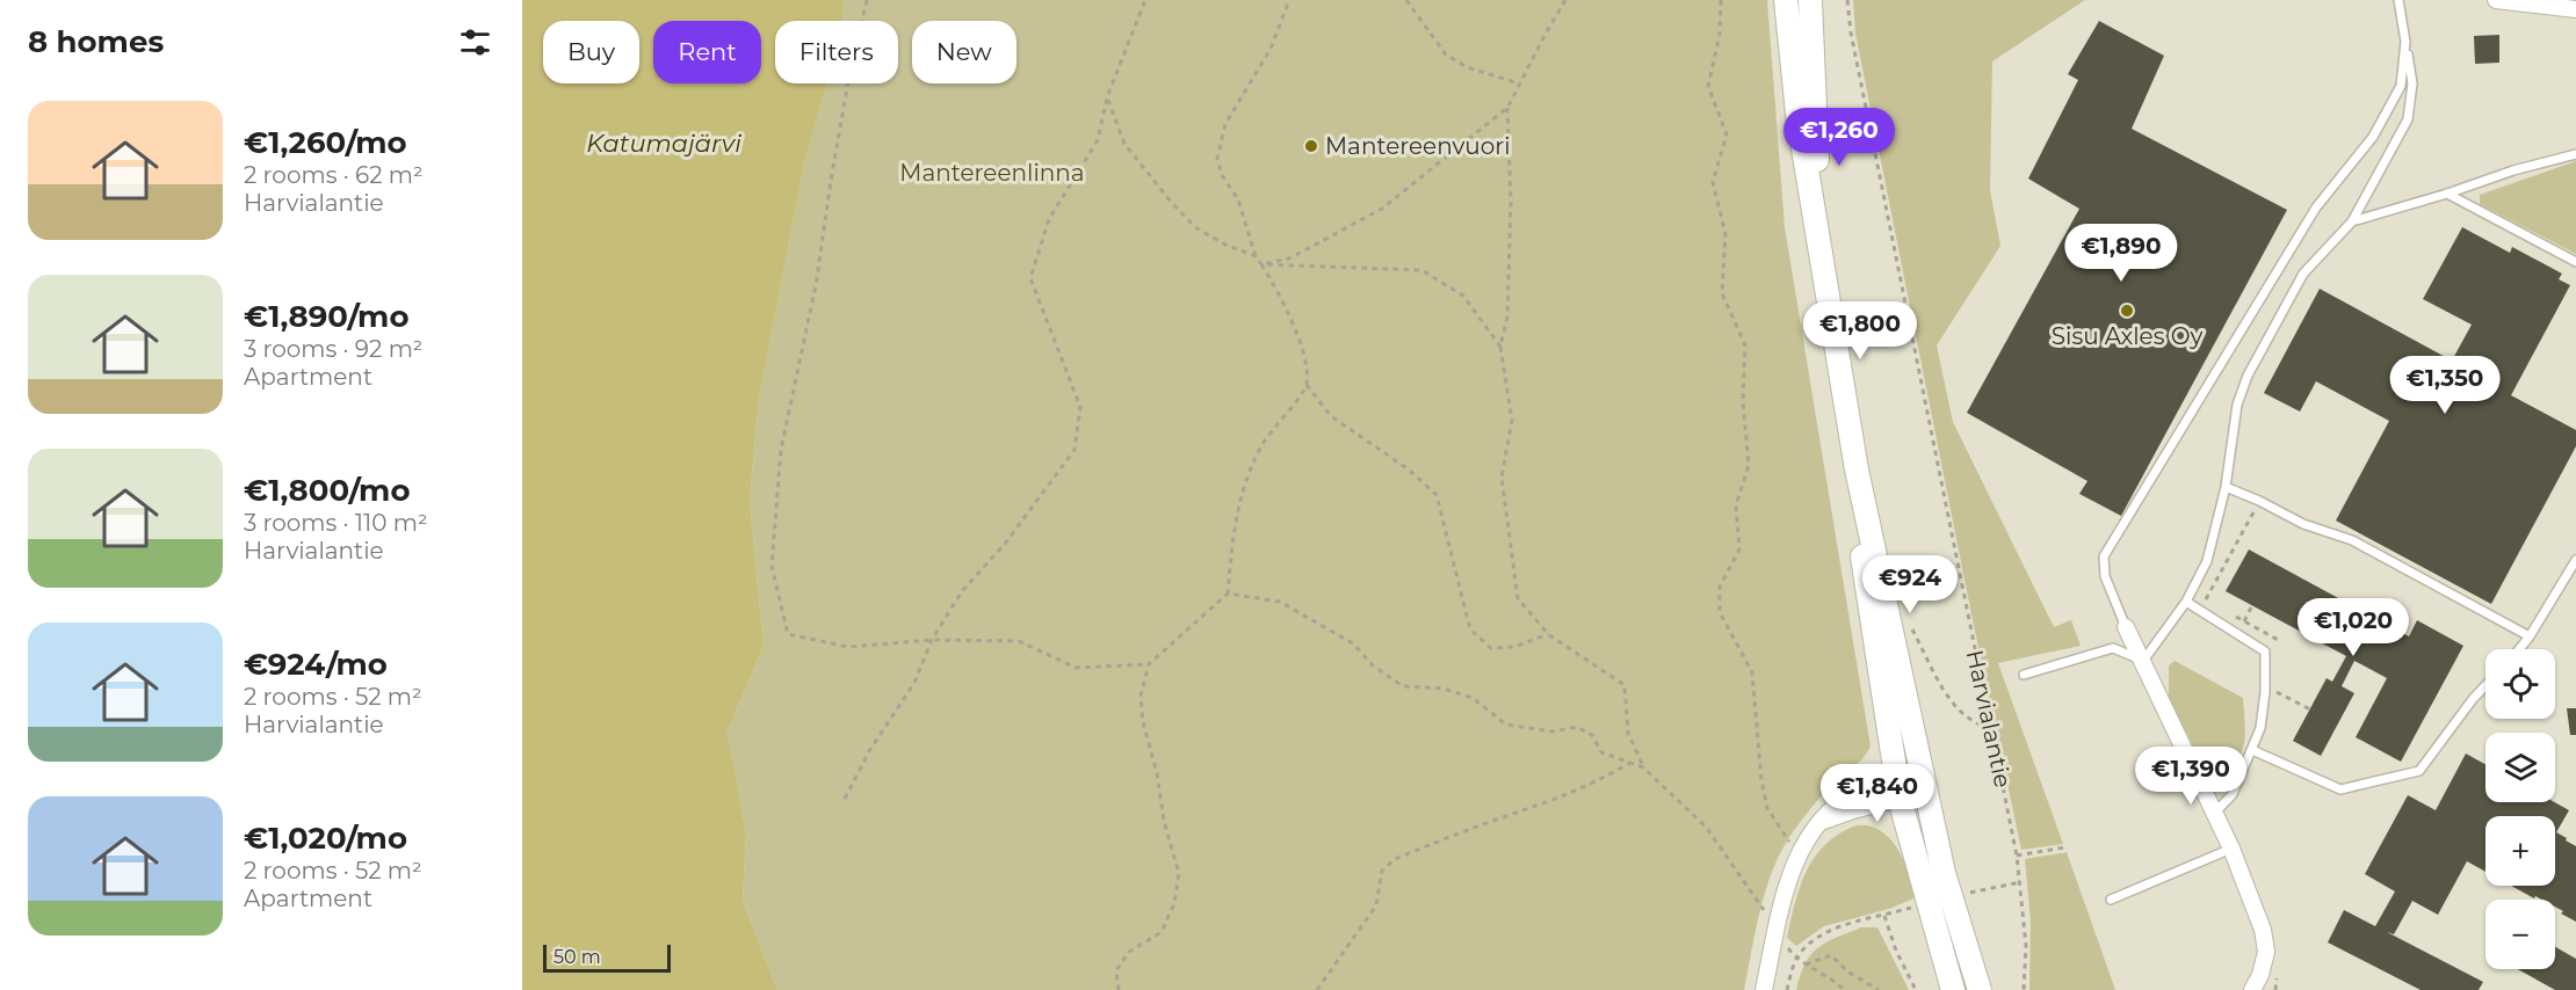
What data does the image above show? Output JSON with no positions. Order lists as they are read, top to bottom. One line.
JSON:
{"streets":{"path":["Harvialantie"]},"water":["Katumajärvi"],"parks":["Mantereenlinna"],"places":["Mantereenvuori","Sisu Axles Oy"],"scale_bar":"50 m","page":{"heading":"8 homes","chip":["Buy","Rent","Filters","New"],"list":[{"name":"€1,260/mo","note":"2 rooms · 62 m² · Harvialantie"},{"name":"€1,890/mo","note":"3 rooms · 92 m² · Apartment"},{"name":"€1,800/mo","note":"3 rooms · 110 m² · Harvialantie"},{"name":"€924/mo","note":"2 rooms · 52 m² · Harvialantie"},{"name":"€1,020/mo","note":"2 rooms · 52 m² · Apartment"}],"price":["€1,260","€1,890","€1,800","€1,350","€924","€1,020","€1,390","€1,840"],"map_buttons":["+","−"],"scale":"50 m"}}
